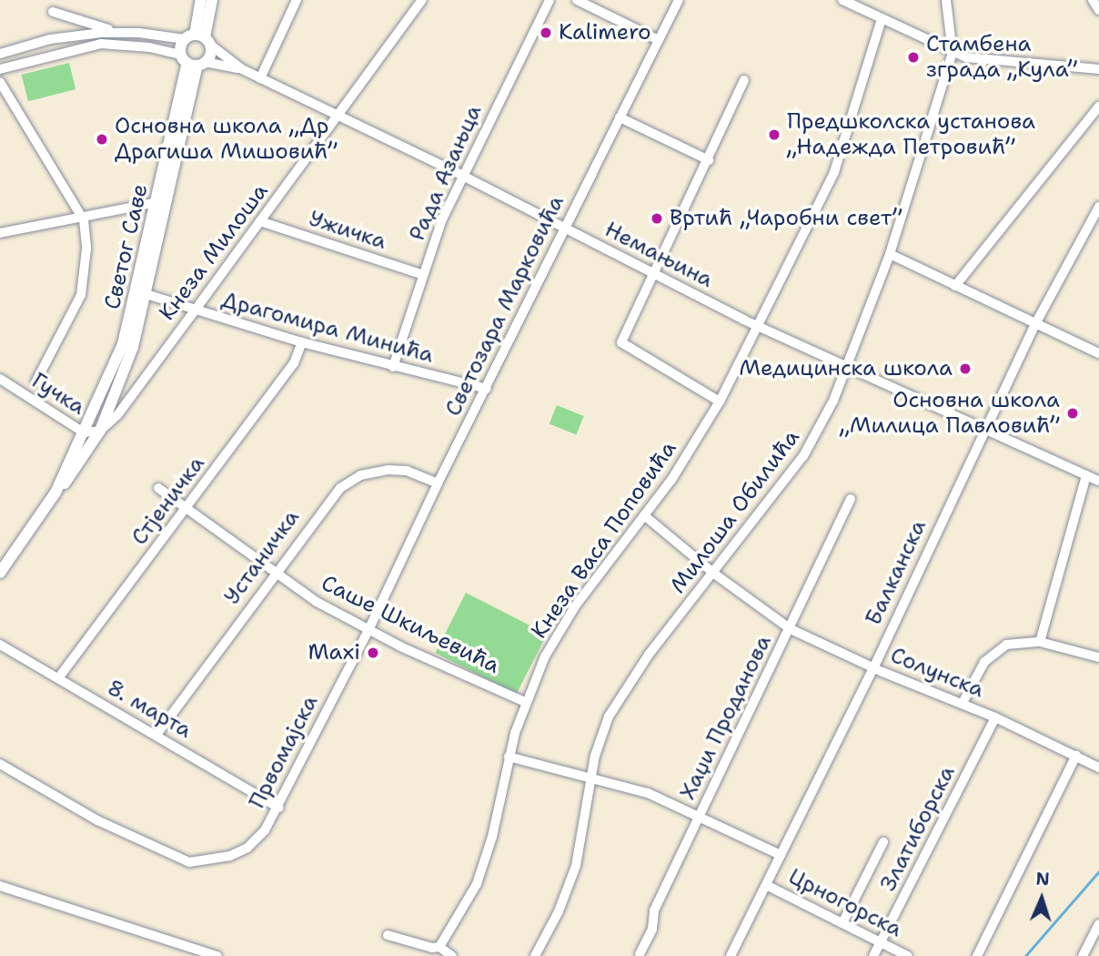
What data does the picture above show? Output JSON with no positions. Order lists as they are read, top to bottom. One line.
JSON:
{"streets":{"main road":["Светог Саве","Кнеза Милоша"],"street":["Рада Азањца","Ужичка","Немањина","Светозара Марковића","Драгомира Минића","Гучка","Стјеничка","Милоша Обилића","Кнеза Васа Поповића","Устаничка","Балканска","Саше Шкиљевића","Солунска","8. марта","Хаџи Проданова","Првомајска","Златиборска","Црногорска"]},"crossings":[["Рада Азањца","Ужичка"],["Рада Азањца","Немањина"],["Рада Азањца","Драгомира Минића"],["Ужичка","Кнеза Милоша"],["Светог Саве","Кнеза Милоша"],["Светог Саве","Драгомира Минића"],["Светог Саве","Гучка"],["Кнеза Милоша","Немањина"],["Кнеза Милоша","Драгомира Минића"],["Кнеза Милоша","Гучка"],["Немањина","Светозара Марковића"],["Немањина","Милоша Обилића"],["Немањина","Кнеза Васа Поповића"],["Немањина","Балканска"],["Светозара Марковића","Драгомира Минића"],["Светозара Марковића","Устаничка"],["Светозара Марковића","Саше Шкиљевића"],["Светозара Марковића","Првомајска"],["Драгомира Минића","Стјеничка"],["Стјеничка","Саше Шкиљевића"],["Стјеничка","8. марта"],["Милоша Обилића","Солунска"],["Кнеза Васа Поповића","Саше Шкиљевића"],["Кнеза Васа Поповића","Солунска"],["Устаничка","Саше Шкиљевића"],["Устаничка","8. марта"],["Балканска","Солунска"],["Балканска","Црногорска"],["Саше Шкиљевића","Првомајска"],["Солунска","Хаџи Проданова"],["Солунска","Златиборска"],["8. марта","Првомајска"],["Златиборска","Црногорска"]],"places":["Kalimero","Стамбена зграда „Кула”","Предшколска установа „Надежда Петровић”","Основна школа „Др Драгиша Мишовић”","Вртић „Чаробни свет”","Медицинска школа","Основна школа „Милица Павловић”","Maxi"],"north":"top"}
